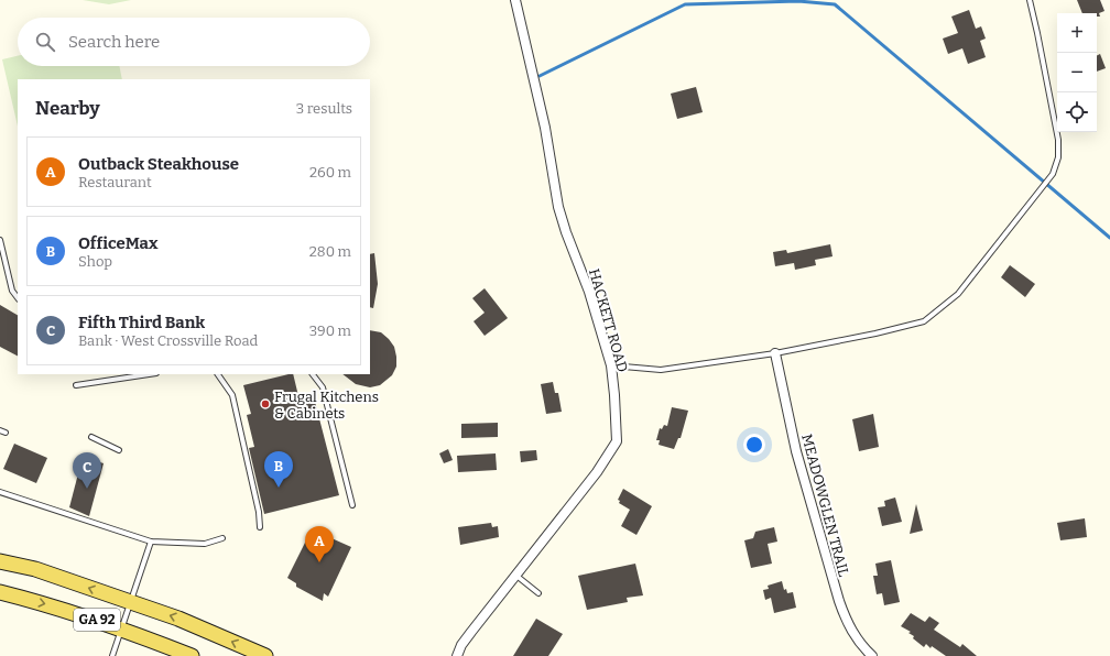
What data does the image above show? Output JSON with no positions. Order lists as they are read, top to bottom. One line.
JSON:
{"streets":{"main road":["GA 92"],"street":["HACKETT ROAD","MEADOWGLEN TRAIL"]},"places":["Frugal Kitchens & Cabinets"],"page":{"map_buttons":["+","−"],"search":"Search here","heading":["Nearby","3 results"],"list":[{"mark":"A","name":"Outback Steakhouse","note":"Restaurant","value":"260 m"},{"mark":"B","name":"OfficeMax","note":"Shop","value":"280 m"},{"mark":"C","name":"Fifth Third Bank","note":"Bank · West Crossville Road","value":"390 m"}],"pins":["B","C","A"]}}
